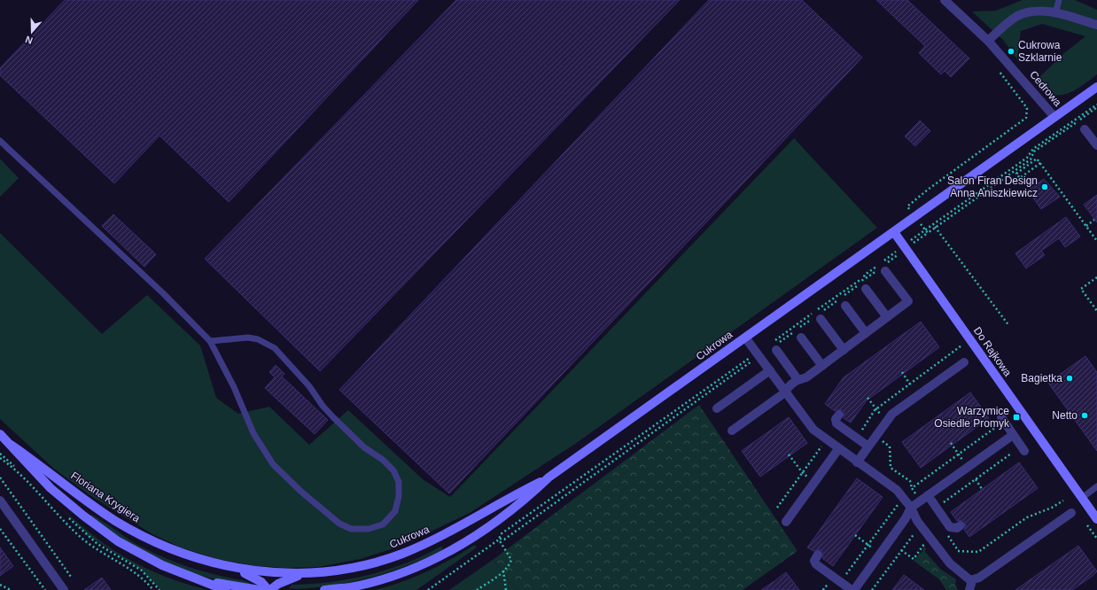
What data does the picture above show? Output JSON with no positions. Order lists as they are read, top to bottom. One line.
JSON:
{"streets":{"street":["Cedrowa","Cukrowa","Do Rajkowa","Floriana Krygiera"]},"crossings":[["Cedrowa","Cukrowa"],["Cukrowa","Do Rajkowa"],["Cukrowa","Floriana Krygiera"]],"places":{"other":["Cukrowa Szklarnie","Salon Firan Design Anna Aniszkiewicz","Bagietka","Netto"],"transit":["Warzymice Osiedle Promyk"]},"north":"bottom"}
